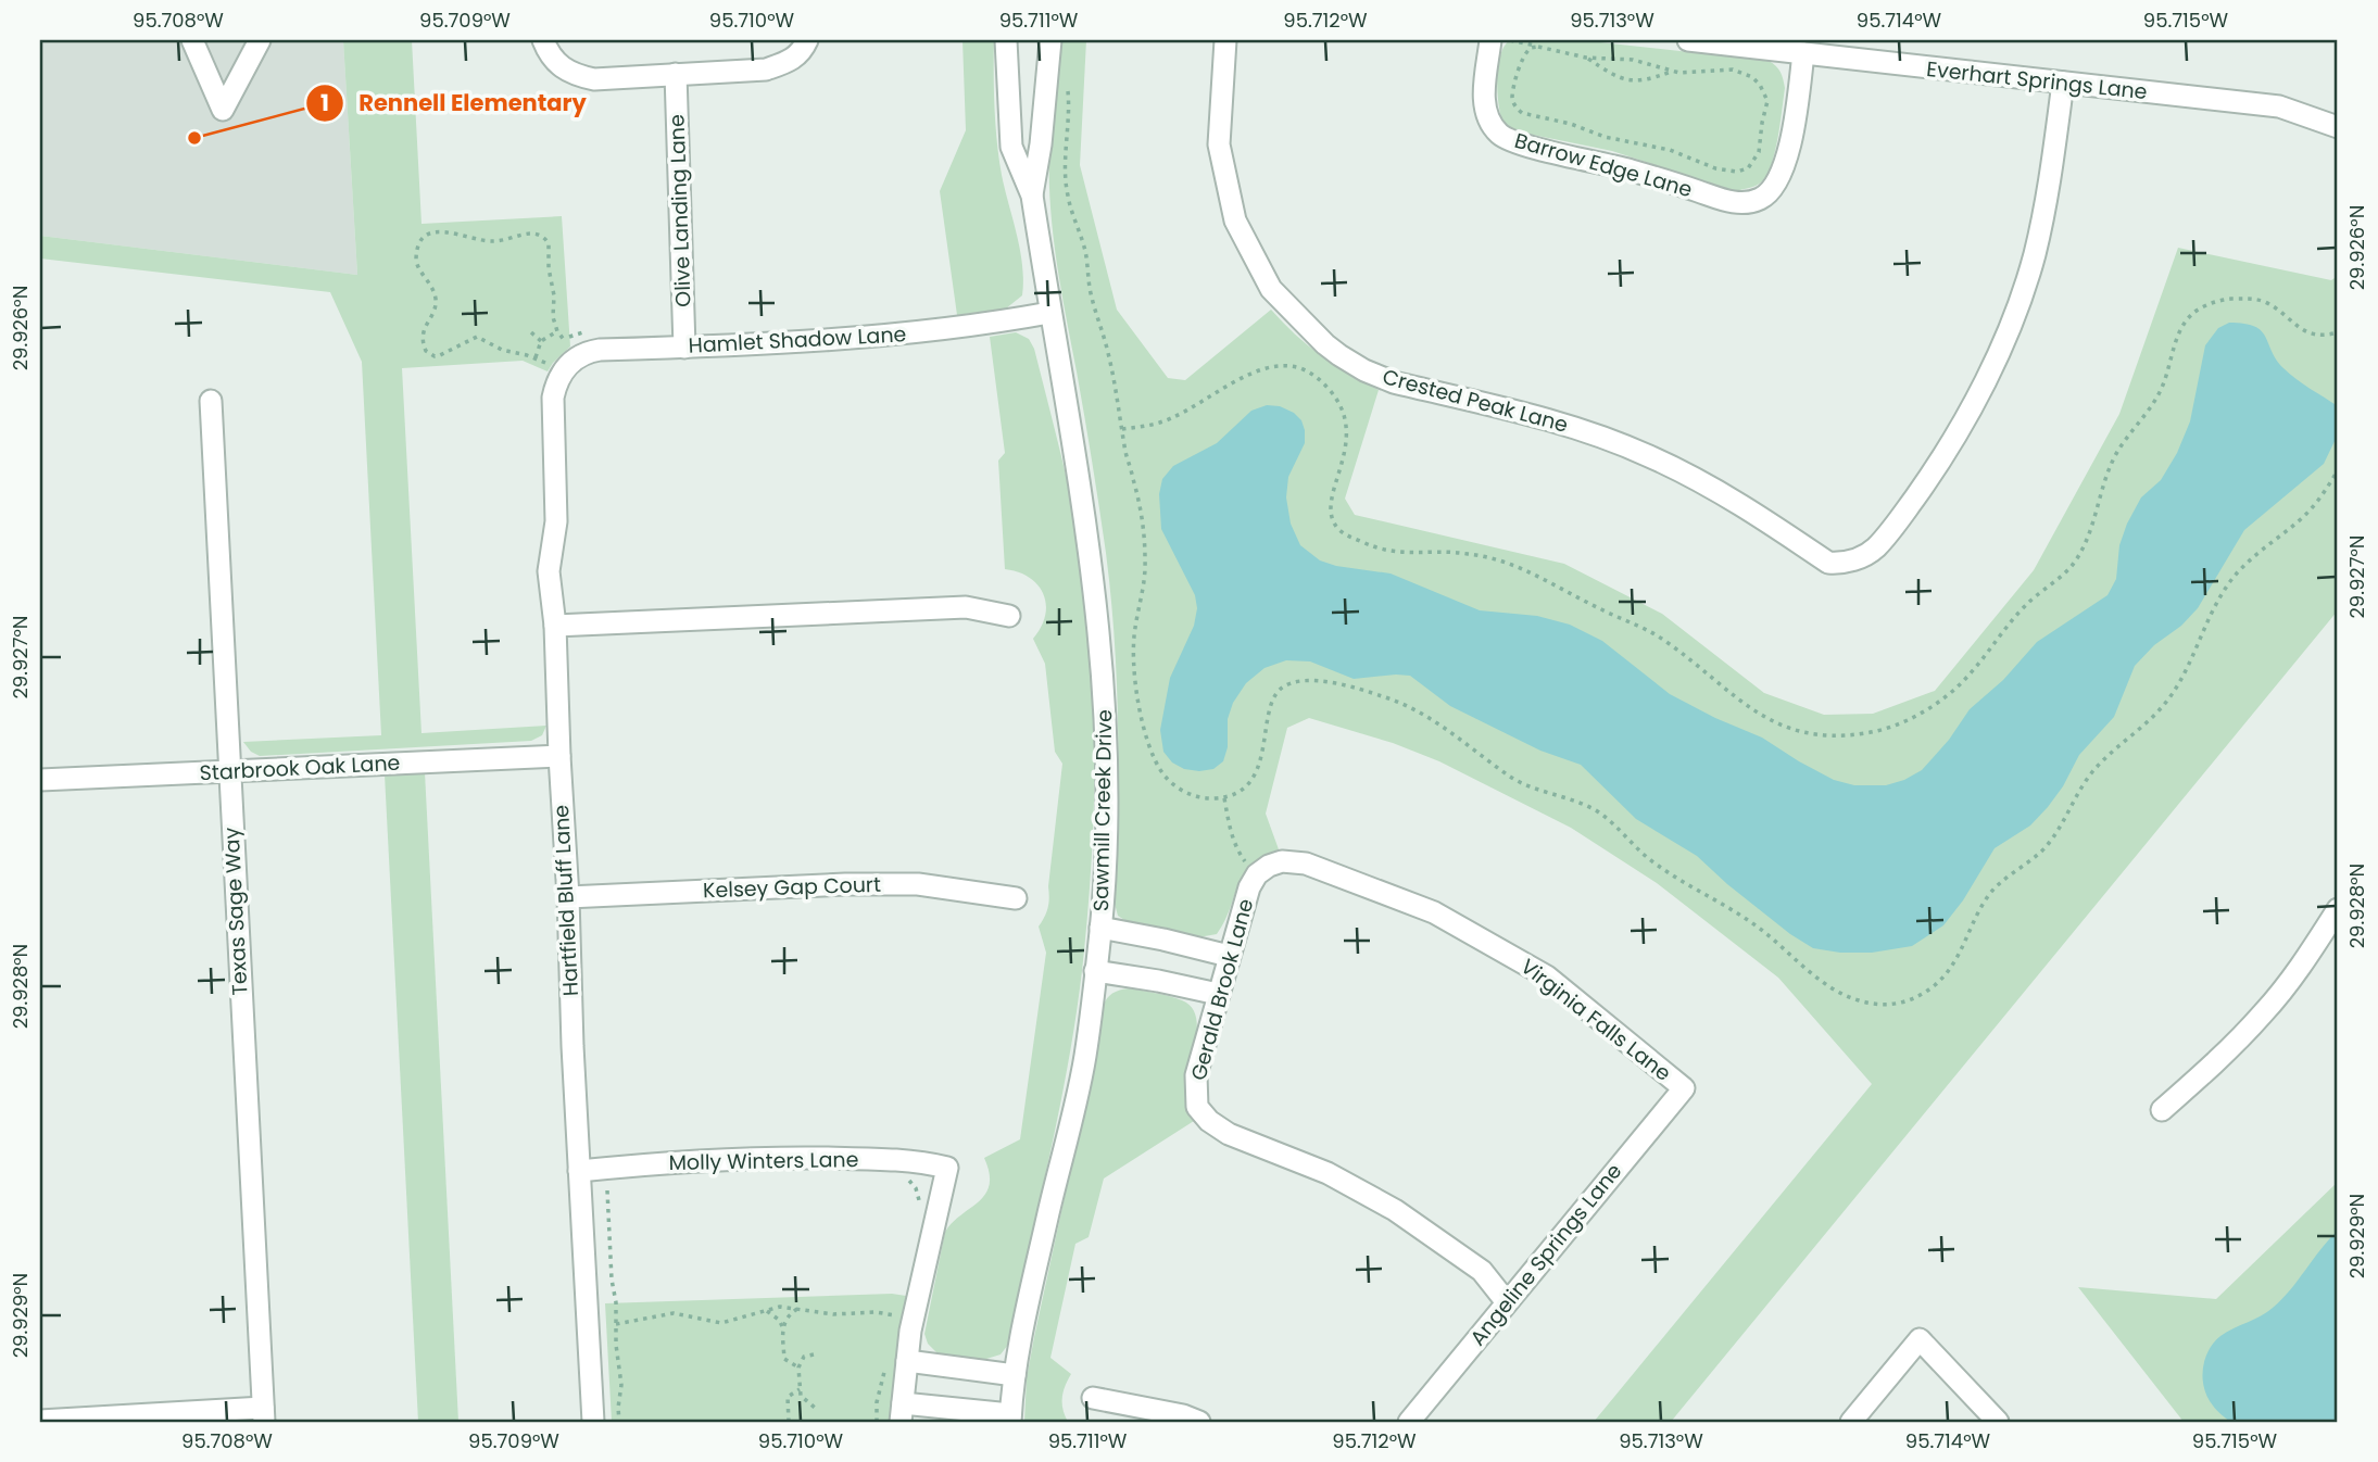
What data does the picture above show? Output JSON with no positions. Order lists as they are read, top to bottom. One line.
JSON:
{"streets":{"street":["Everhart Springs Lane","Barrow Edge Lane","Olive Landing Lane","Hamlet Shadow Lane","Crested Peak Lane","Starbrook Oak Lane","Sawmill Creek Drive","Kelsey Gap Court","Hartfield Bluff Lane","Texas Sage Way","Gerald Brook Lane","Virginia Falls Lane","Molly Winters Lane","Angeline Springs Lane"]},"crossings":[["Everhart Springs Lane","Barrow Edge Lane"],["Everhart Springs Lane","Crested Peak Lane"],["Olive Landing Lane","Hamlet Shadow Lane"],["Hamlet Shadow Lane","Sawmill Creek Drive"],["Hamlet Shadow Lane","Hartfield Bluff Lane"],["Starbrook Oak Lane","Hartfield Bluff Lane"],["Starbrook Oak Lane","Texas Sage Way"],["Kelsey Gap Court","Hartfield Bluff Lane"],["Hartfield Bluff Lane","Molly Winters Lane"],["Gerald Brook Lane","Virginia Falls Lane"],["Gerald Brook Lane","Angeline Springs Lane"],["Virginia Falls Lane","Angeline Springs Lane"]],"places":["Rennell Elementary"],"coordinates":["95.708°W","95.709°W","95.710°W","95.711°W","95.712°W","95.713°W","95.714°W","95.715°W","29.926°N","29.927°N","29.928°N","29.929°N"]}
